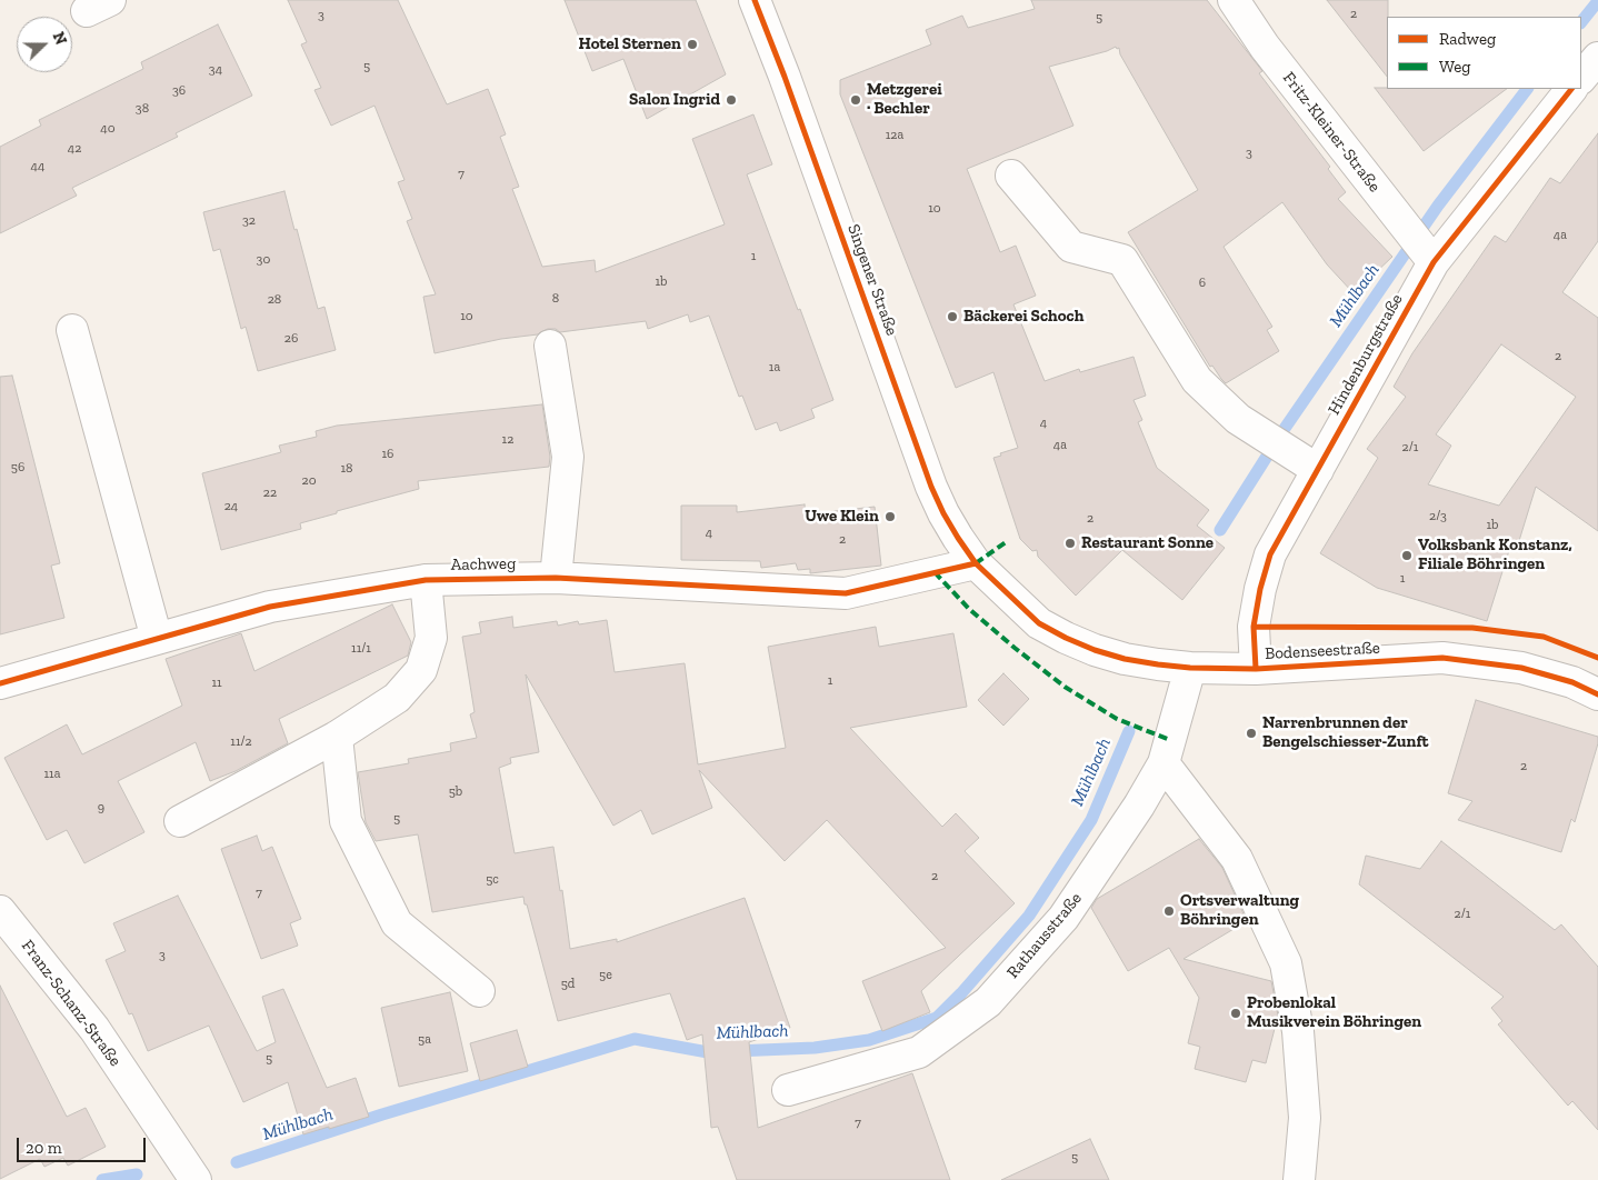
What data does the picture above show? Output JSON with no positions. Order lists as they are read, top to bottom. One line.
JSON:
{"streets":{"street":["Fritz-Kleiner-Straße","Singener Straße","Hindenburgstraße","Aachweg","Bodenseestraße","Rathausstraße","Franz-Schanz-Straße"]},"crossings":[["Fritz-Kleiner-Straße","Hindenburgstraße"],["Singener Straße","Aachweg"],["Singener Straße","Bodenseestraße"],["Hindenburgstraße","Bodenseestraße"],["Aachweg","Bodenseestraße"],["Bodenseestraße","Rathausstraße"]],"water":["Mühlbach"],"places":["Hotel Sternen","Salon Ingrid","Metzgerei · Bechler","Bäckerei Schoch","Uwe Klein","Restaurant Sonne","Volksbank Konstanz, Filiale Böhringen","Narrenbrunnen der Bengelschiesser-Zunft","Ortsverwaltung Böhringen","Probenlokal Musikverein Böhringen"],"house_numbers":["2","3","5","5","34","36","38","40","12a","42","3","44","7","10","32","4a","1","30","1b","6","8","28","10","26","2","1a","4","12","4a","2/1","16","56","18","20","22","24","2/3","2","1b","4","2","1","11/1","1","11","11/2","2","11a","5b","9","5","2","5c","7","2/1","3","5e","5d","5a","5","7","5"],"legend":["Radweg","Weg"],"scale_bar":"20 m","north":"right"}
